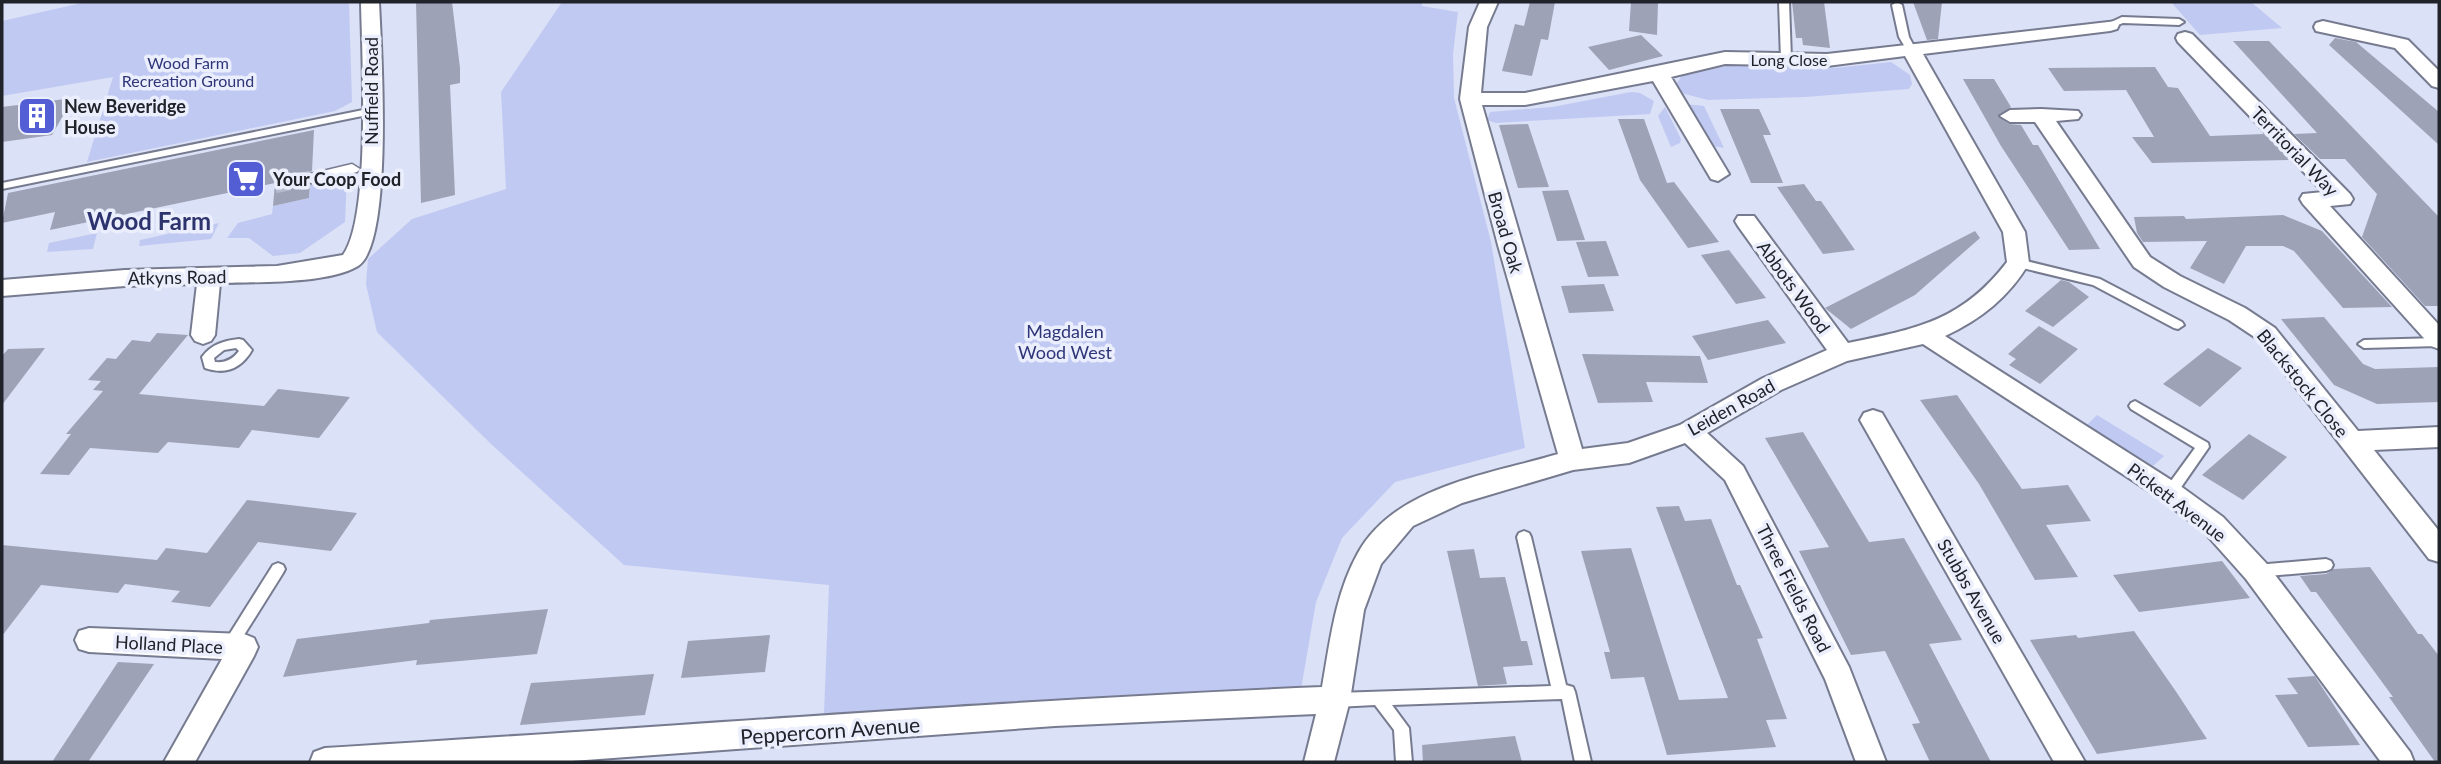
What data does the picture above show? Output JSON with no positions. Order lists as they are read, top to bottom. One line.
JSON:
{"streets":{"street":["Long Close","Nuffield Road","Territorial Way","Broad Oak","Atkyns Road","Abbots Wood","Blackstock Close","Leiden Road","Pickett Avenue","Three Fields Road","Stubbs Avenue","Holland Place","Peppercorn Avenue"]},"crossings":[["Long Close","Broad Oak"],["Nuffield Road","Atkyns Road"],["Broad Oak","Leiden Road"],["Abbots Wood","Leiden Road"],["Leiden Road","Pickett Avenue"],["Leiden Road","Three Fields Road"],["Leiden Road","Peppercorn Avenue"]],"districts":["Wood Farm"],"parks":["Wood Farm Recreation Ground","Magdalen Wood West"],"places":{"building":["New Beveridge House"],"supermarket":["Your Coop Food"]}}
